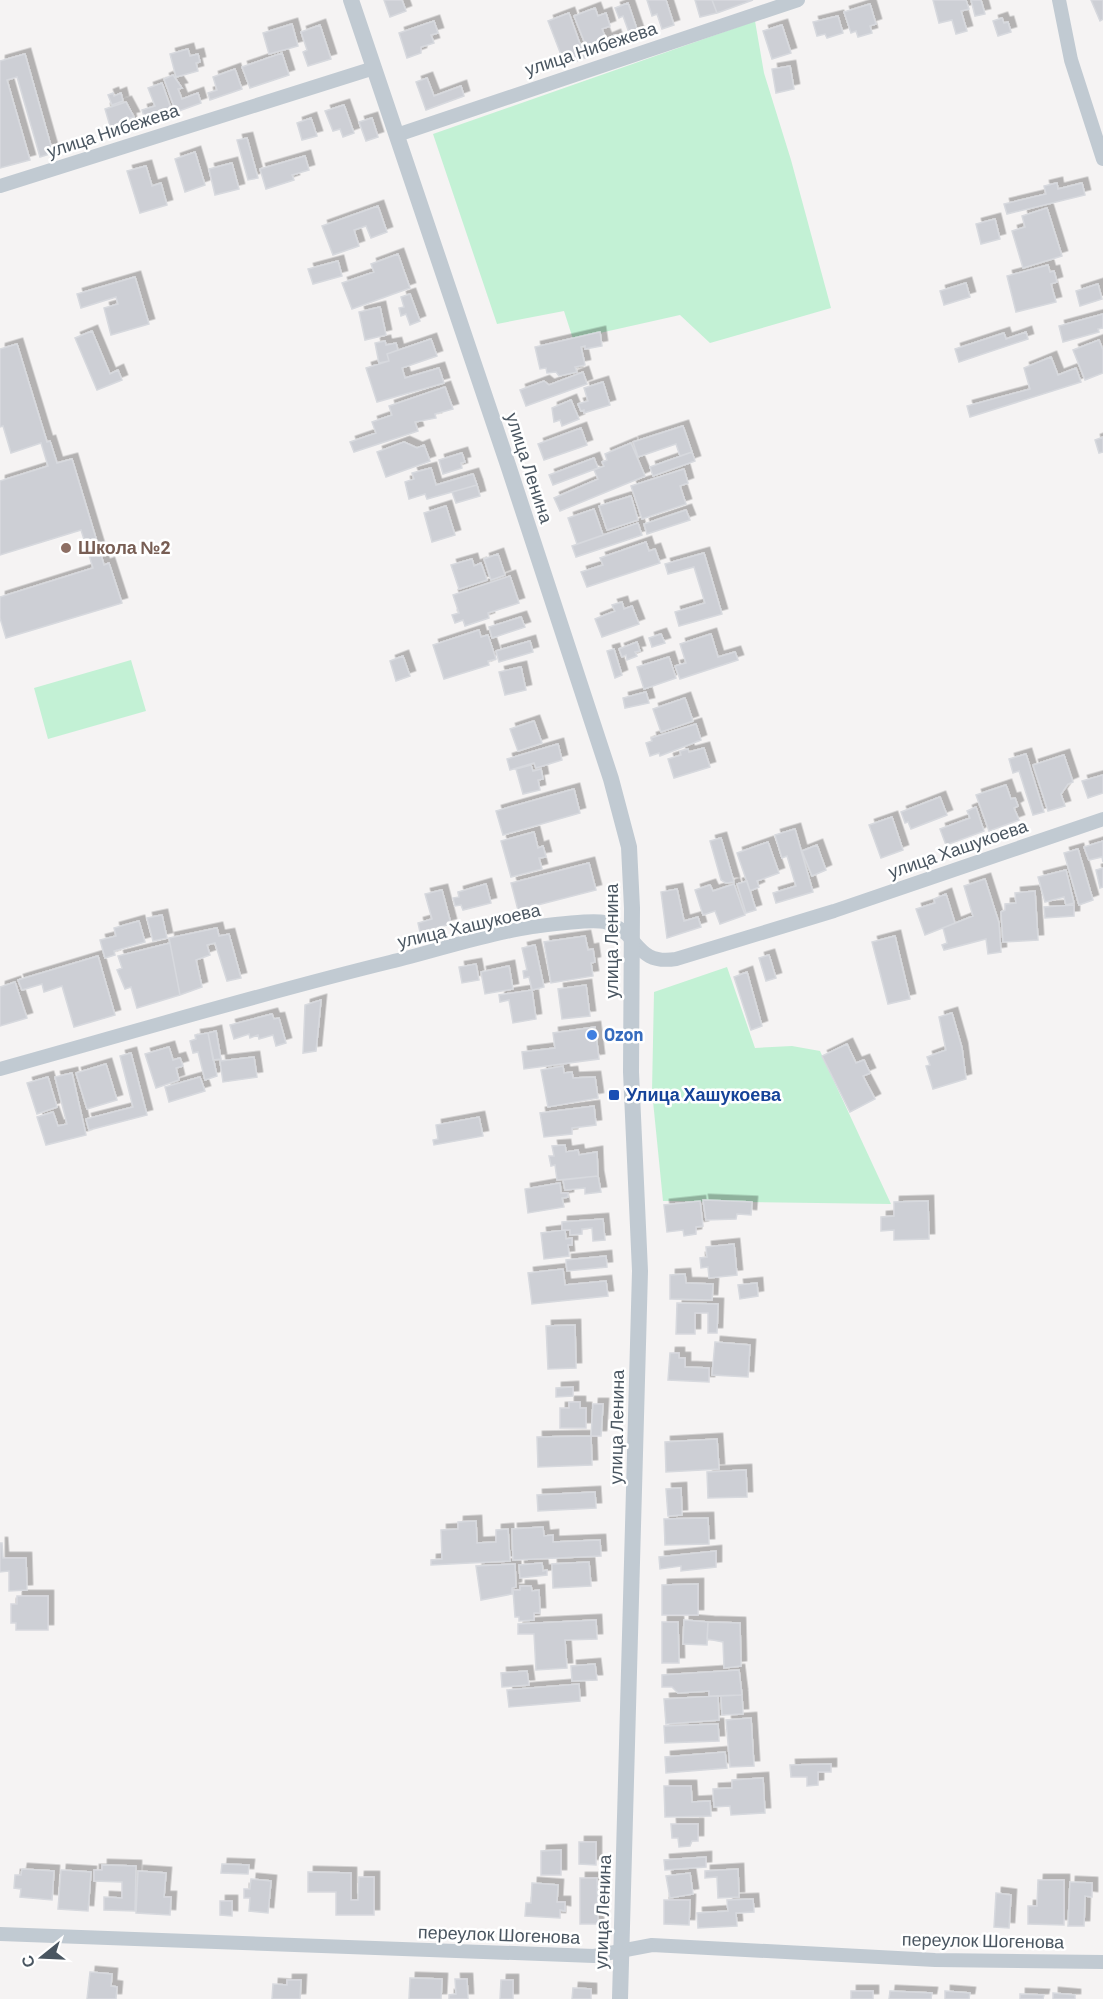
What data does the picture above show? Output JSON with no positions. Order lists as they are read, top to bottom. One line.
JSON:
{"streets":{"street":["улица Нибежева","улица Ленина","улица Хашукоева","переулок Шогенова"]},"crossings":[["улица Нибежева","улица Ленина"],["улица Ленина","улица Хашукоева"],["улица Ленина","переулок Шогенова"]],"places":{"other":["Школа №2","Ozon"],"transit":["Улица Хашукоева"]},"north":"left"}
